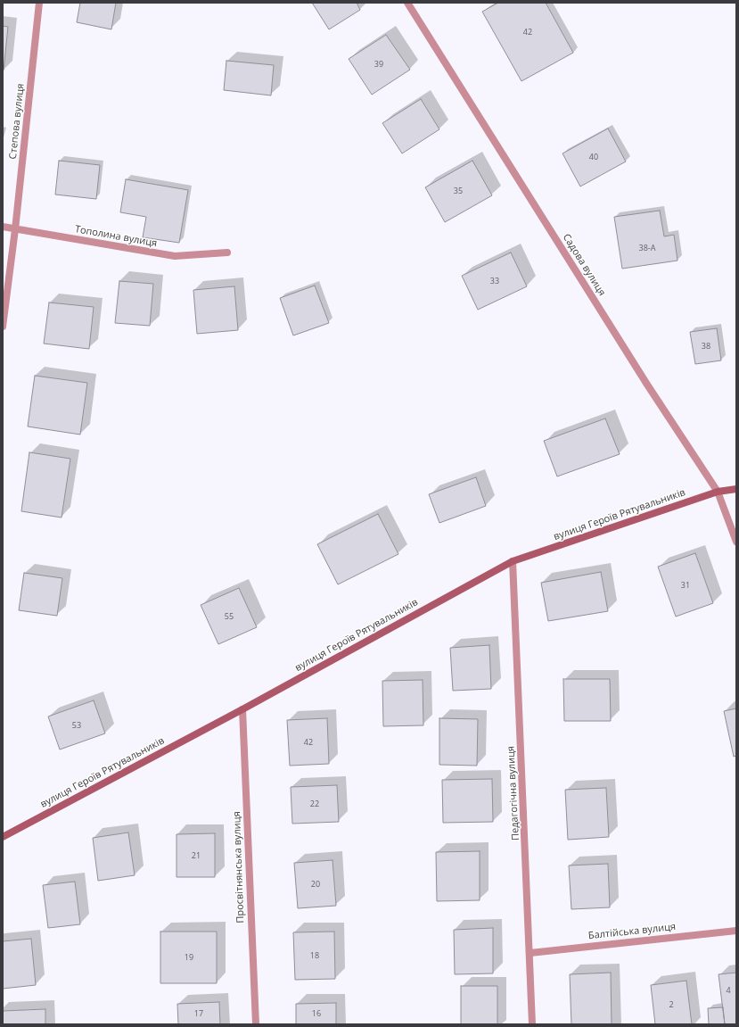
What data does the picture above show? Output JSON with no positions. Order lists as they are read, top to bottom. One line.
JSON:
{"streets":{"street":["Степова вулиця","Тополина вулиця","Садова вулиця","вулиця Героїв Рятувальників","Педагогічна вулиця","Просвітнянська вулиця","Балтійська вулиця"]},"crossings":[["Степова вулиця","Тополина вулиця"],["Садова вулиця","вулиця Героїв Рятувальників"],["вулиця Героїв Рятувальників","Педагогічна вулиця"],["вулиця Героїв Рятувальників","Просвітнянська вулиця"],["Педагогічна вулиця","Балтійська вулиця"]],"house_numbers":["42","39","40","35","38-А","33","38","31","55","53","42","22","21","20","18","19","4","2","17","16"]}
